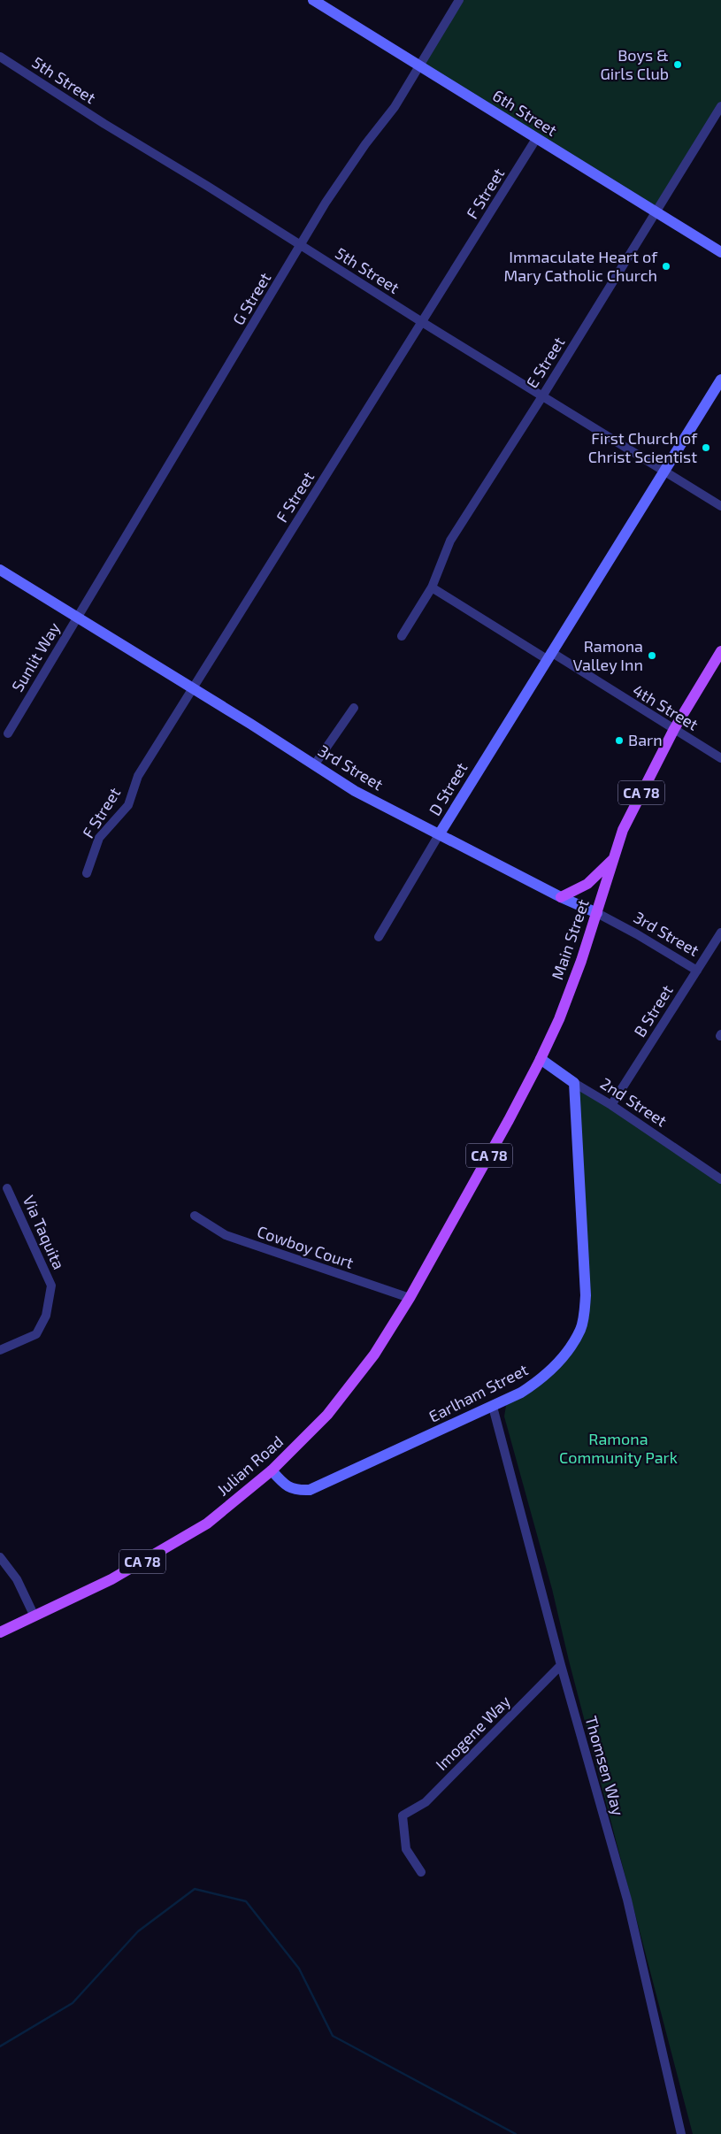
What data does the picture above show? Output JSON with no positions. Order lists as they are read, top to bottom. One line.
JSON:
{"streets":{"main road":["CA 78","Main Street","Julian Road"],"street":["5th Street","6th Street","F Street","G Street","E Street","Sunlit Way","4th Street","3rd Street","D Street","B Street","2nd Street","Via Taquita","Cowboy Court","Earlham Street","Imogene Way","Thomsen Way"]},"crossings":[["5th Street","F Street"],["5th Street","G Street"],["5th Street","E Street"],["5th Street","D Street"],["6th Street","F Street"],["6th Street","G Street"],["6th Street","E Street"],["F Street","3rd Street"],["G Street","Sunlit Way"],["G Street","3rd Street"],["E Street","4th Street"],["Sunlit Way","3rd Street"],["4th Street","D Street"],["4th Street","Main Street"],["3rd Street","D Street"],["3rd Street","Main Street"],["3rd Street","B Street"],["Main Street","2nd Street"],["Main Street","Julian Road"],["B Street","2nd Street"],["2nd Street","Earlham Street"],["Cowboy Court","Julian Road"],["Earlham Street","Julian Road"],["Earlham Street","Thomsen Way"],["Imogene Way","Thomsen Way"]],"parks":["Ramona Community Park"],"places":["Boys & Girls Club","Immaculate Heart of Mary Catholic Church","First Church of Christ Scientist","Ramona Valley Inn","Barn"]}
